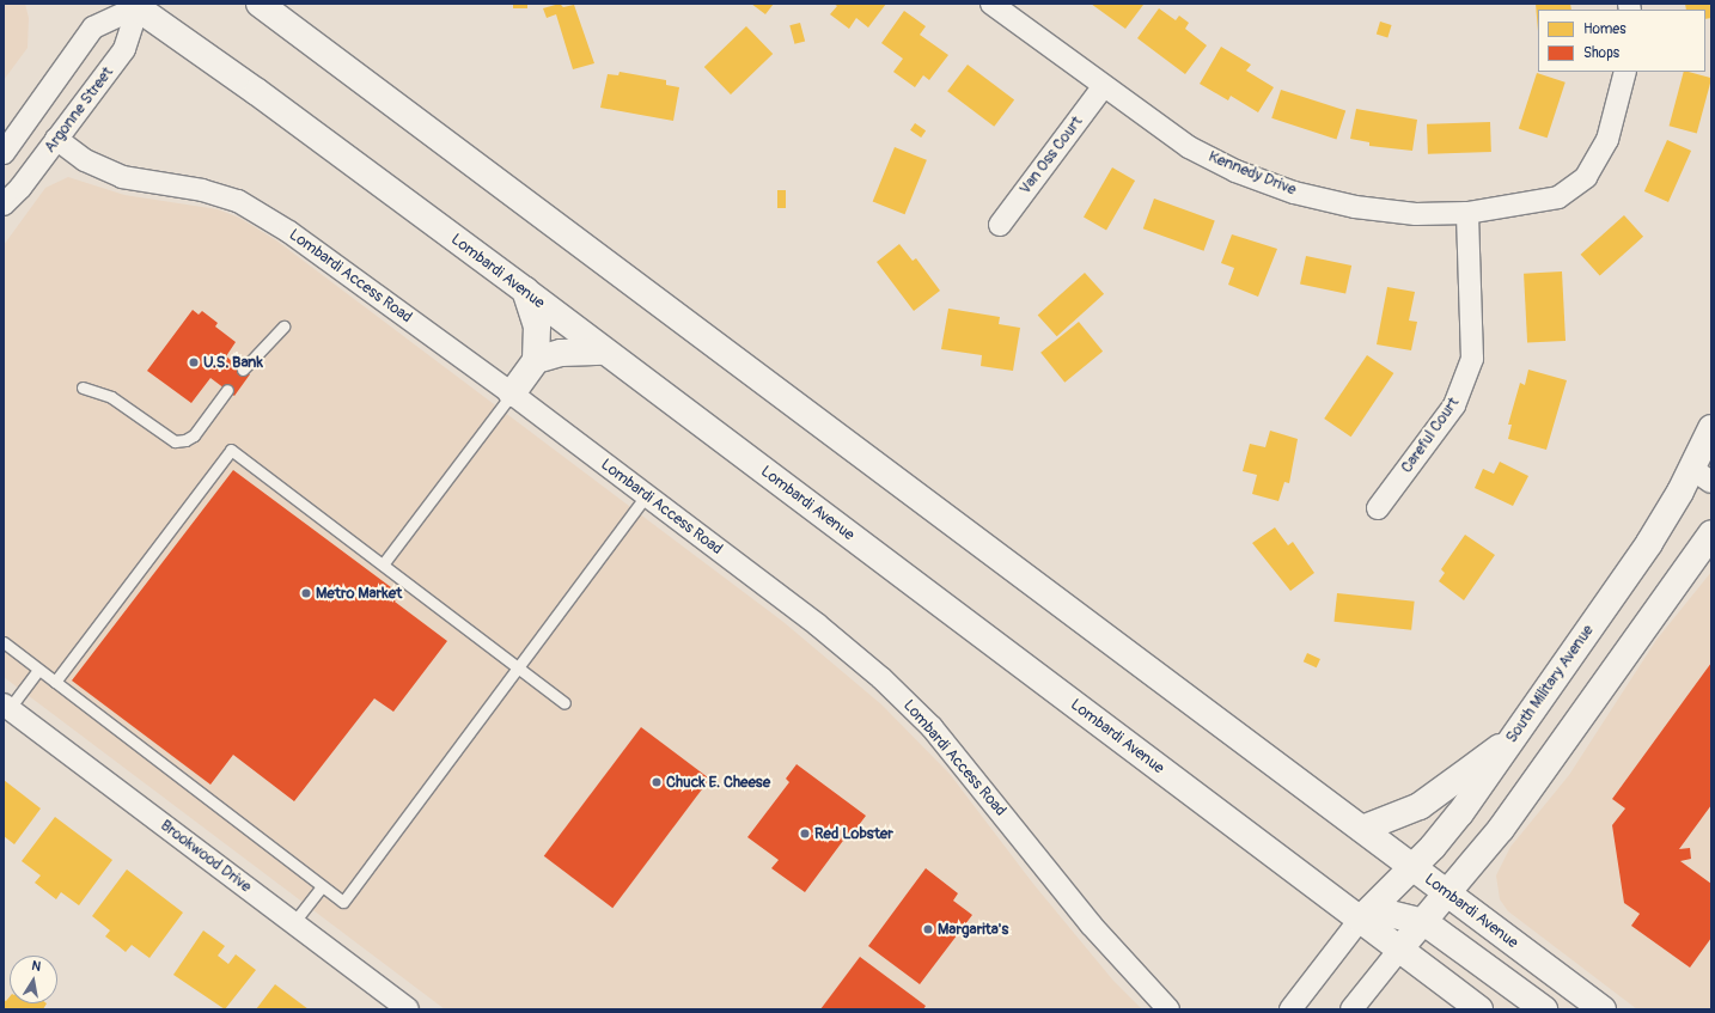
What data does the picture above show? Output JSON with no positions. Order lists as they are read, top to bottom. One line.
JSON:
{"streets":{"main road":["Lombardi Avenue","South Military Avenue"],"street":["Argonne Street","Van Oss Court","Kennedy Drive","Lombardi Access Road","Careful Court","Brookwood Drive"]},"crossings":[["Argonne Street","Lombardi Avenue"],["Argonne Street","Lombardi Access Road"],["Van Oss Court","Kennedy Drive"],["Kennedy Drive","Careful Court"],["Lombardi Avenue","South Military Avenue"]],"places":["U.S. Bank","Metro Market","Chuck E. Cheese","Red Lobster","Margarita's"],"legend":["Homes","Shops"],"north":"top"}
